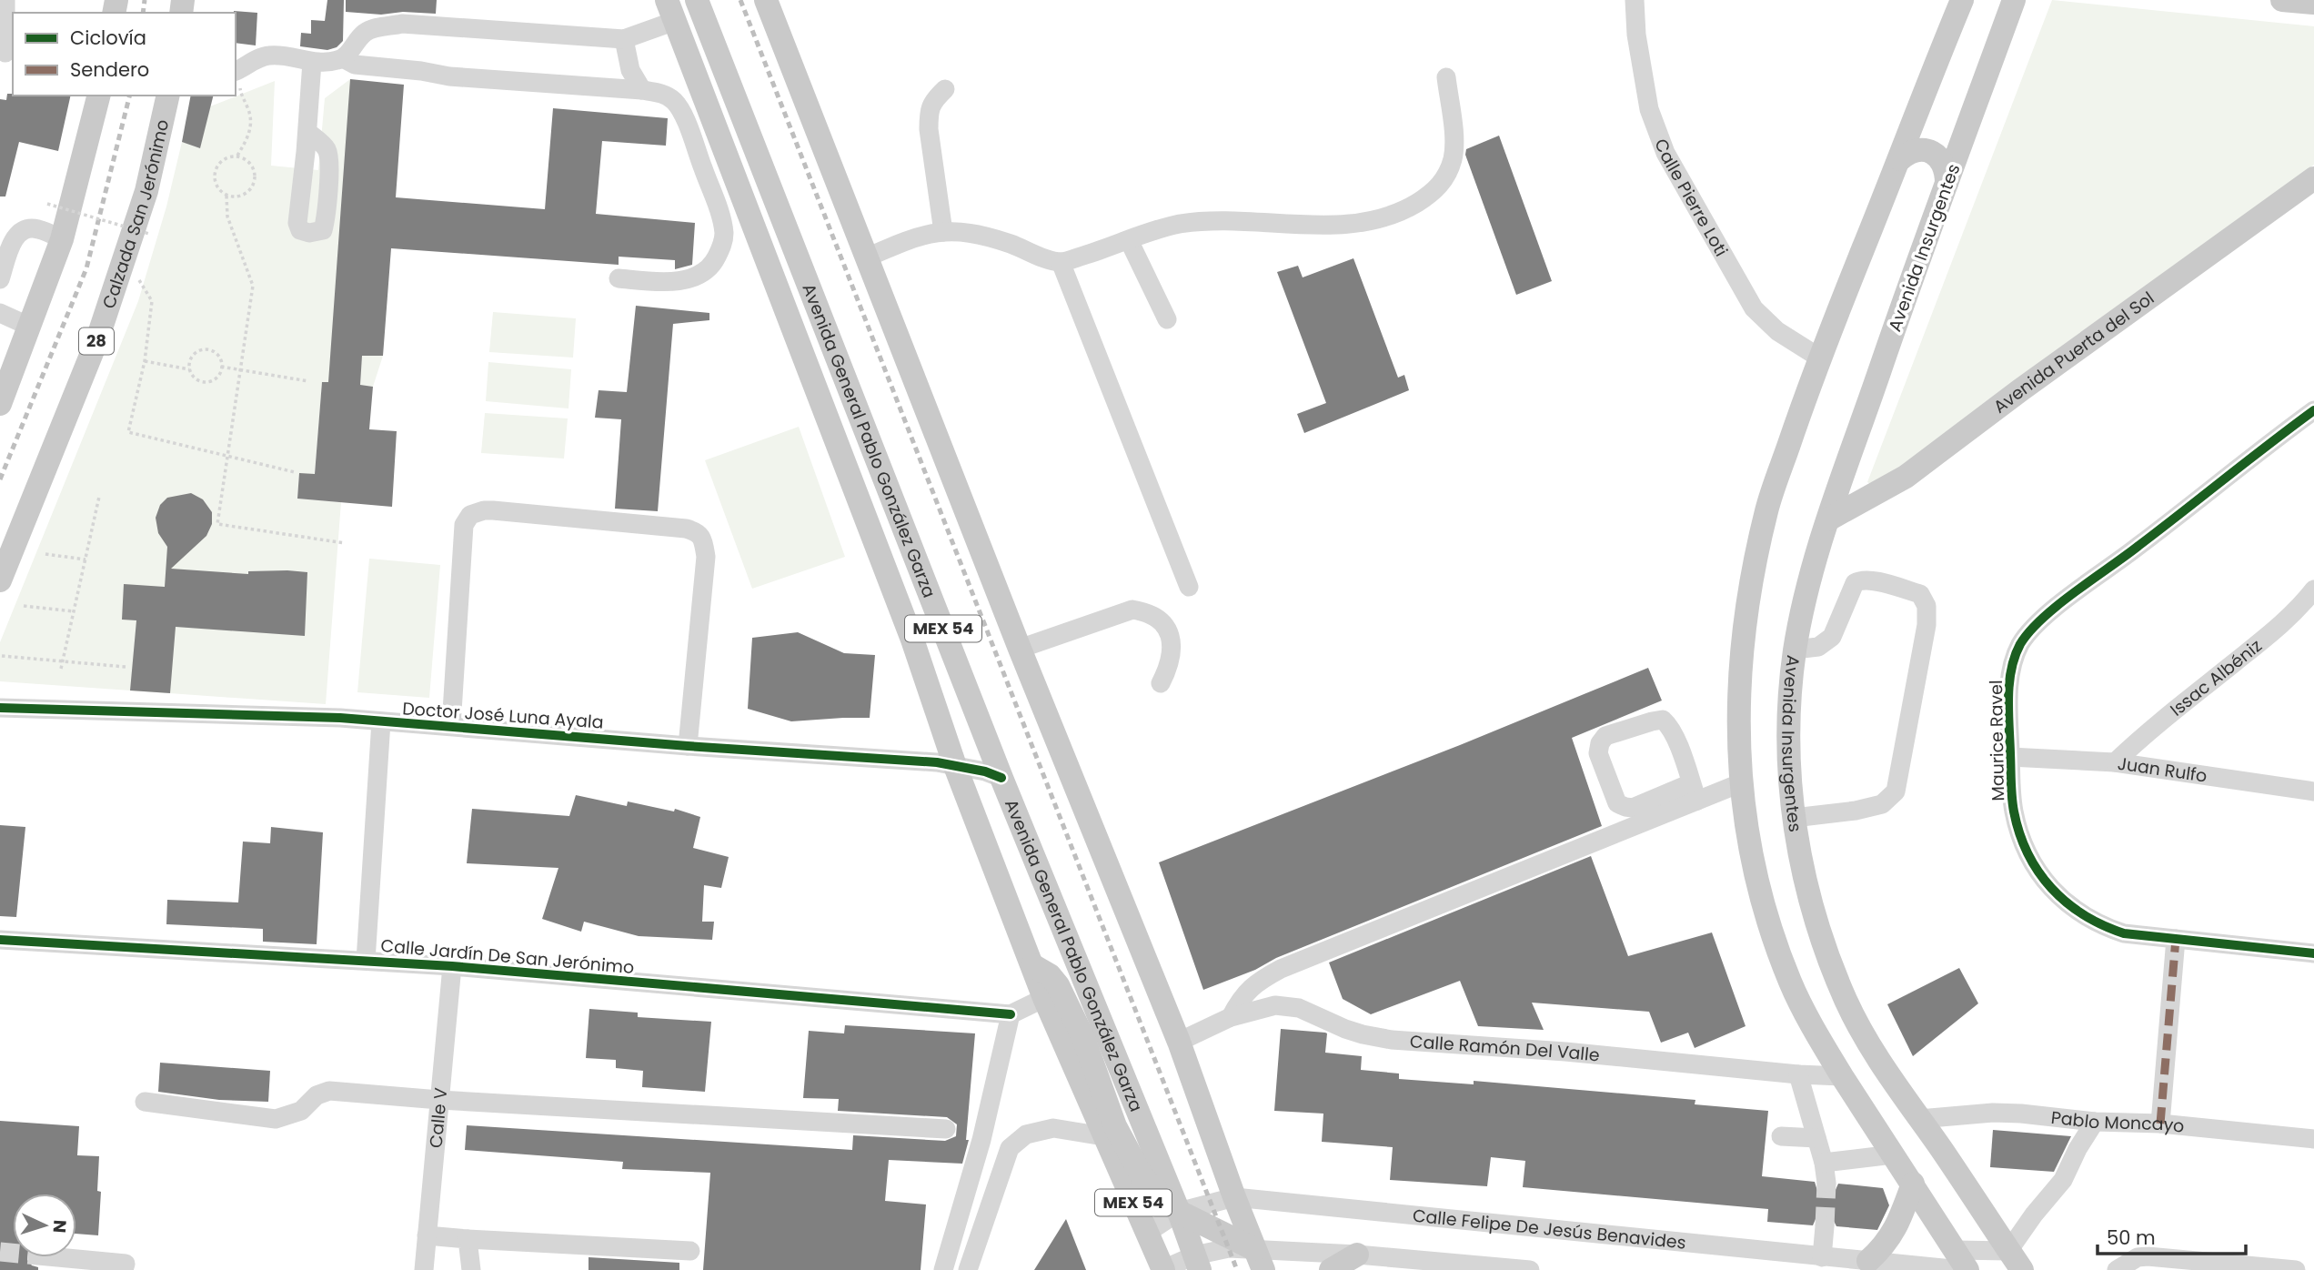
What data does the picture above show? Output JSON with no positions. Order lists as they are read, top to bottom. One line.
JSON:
{"streets":{"main road":["Calzada San Jerónimo","Avenida Insurgentes","28","Avenida Puerta del Sol","Avenida General Pablo González Garza","MEX 54"],"street":["Calle Pierre Loti","Issac Albéniz","Doctor José Luna Ayala","Maurice Ravel","Juan Rulfo","Calle Jardín De San Jerónimo","Calle Ramón Del Valle","Calle V","Pablo Moncayo","Calle Felipe De Jesús Benavides"]},"crossings":[["Avenida Insurgentes","Avenida Puerta del Sol"],["Avenida Insurgentes","Pablo Moncayo"],["Avenida Insurgentes","Calle Felipe De Jesús Benavides"],["Avenida General Pablo González Garza","Doctor José Luna Ayala"],["Avenida General Pablo González Garza","Calle Felipe De Jesús Benavides"],["MEX 54","Calle Ramón Del Valle"],["MEX 54","Calle Felipe De Jesús Benavides"],["Issac Albéniz","Juan Rulfo"],["Maurice Ravel","Juan Rulfo"],["Calle Jardín De San Jerónimo","Calle V"]],"legend":["Ciclovía","Sendero"],"scale_bar":"50 m","north":"right"}
